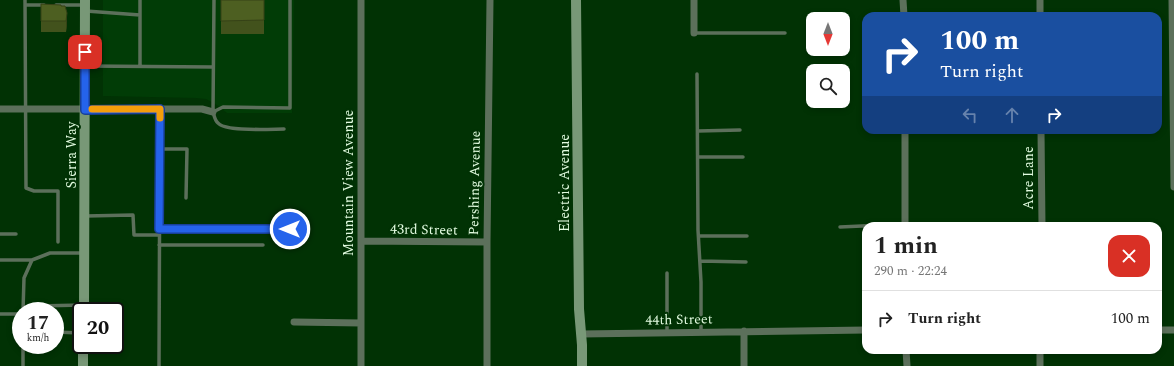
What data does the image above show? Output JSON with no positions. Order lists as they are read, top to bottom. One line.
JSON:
{"streets":{"main road":["Sierra Way","Electric Avenue"],"street":["Acre Lane","Mountain View Avenue","Pershing Avenue","43rd Street","44th Street"]},"crossings":[["Mountain View Avenue","43rd Street"],["Pershing Avenue","43rd Street"],["Electric Avenue","44th Street"]],"north":"bottom","page":{"turn":["100 m","Turn right"],"heading":["1 min","290 m · 22:24"],"list":[{"name":"Turn right","value":"100 m"}],"speed":"17 km/h","limit":"20"}}
